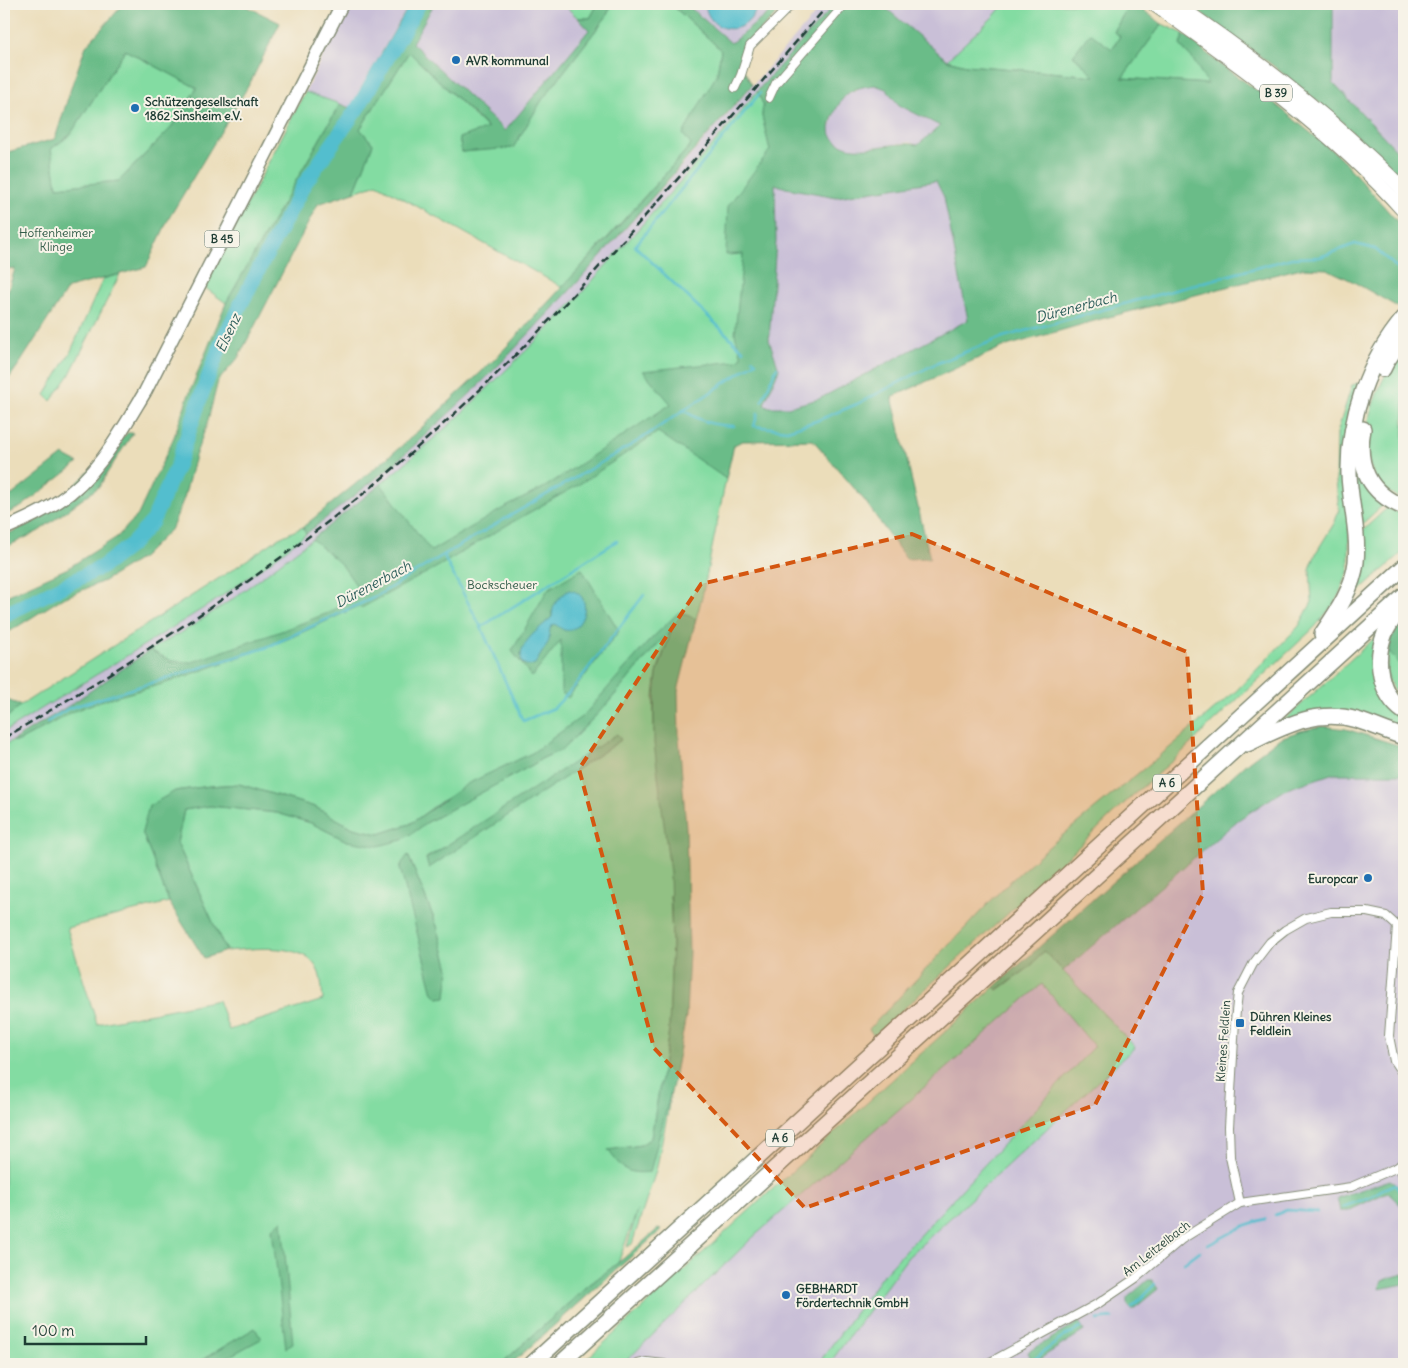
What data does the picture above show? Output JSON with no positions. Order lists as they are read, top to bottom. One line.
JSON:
{"streets":{"highway":["B 39","A 6"],"main road":["B 45"],"street":["Kleines Feldlein","Am Leitzelbach"]},"crossings":[["Kleines Feldlein","Am Leitzelbach"]],"water":["Dürenerbach","Elsenz"],"parks":["Hoffenheimer Klinge","Bockscheuer"],"places":{"other":["AVR kommunal","Schützengesellschaft 1862 Sinsheim e.V.","Europcar","GEBHARDT Fördertechnik GmbH"],"transit":["Dühren Kleines Feldlein"]},"scale_bar":"100 m"}
